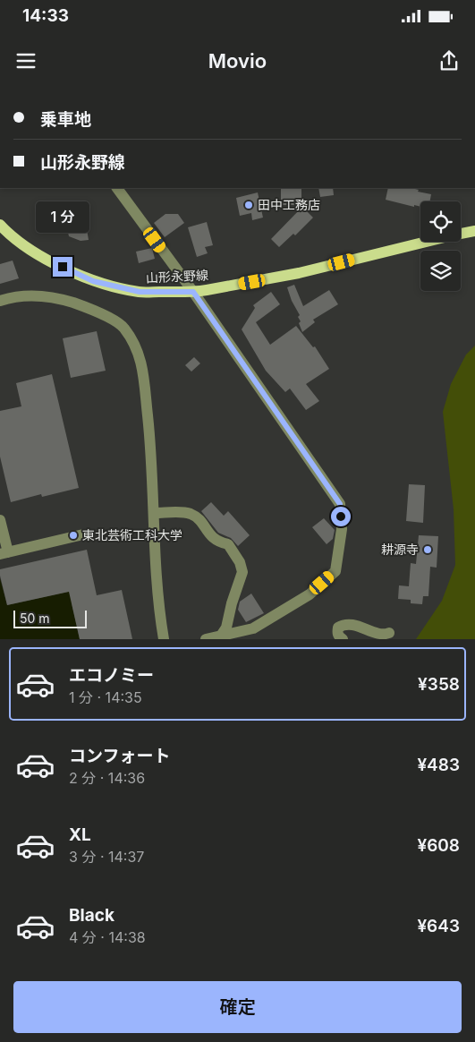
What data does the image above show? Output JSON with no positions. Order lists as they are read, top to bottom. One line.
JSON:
{"streets":{"main road":["山形永野線"]},"places":["田中工務店","東北芸術工科大学","耕源寺"],"scale_bar":"50 m","page":{"status":"14:33","header":"Movio","banner":["乗車地","山形永野線"],"bubble":"1 分","scale":"50 m","list":[{"name":"エコノミー","note":"1 分 · 14:35","value":"¥358"},{"name":"コンフォート","note":"2 分 · 14:36","value":"¥483"},{"name":"XL","note":"3 分 · 14:37","value":"¥608"},{"name":"Black","note":"4 分 · 14:38","value":"¥643"}],"buttons":"確定"}}
